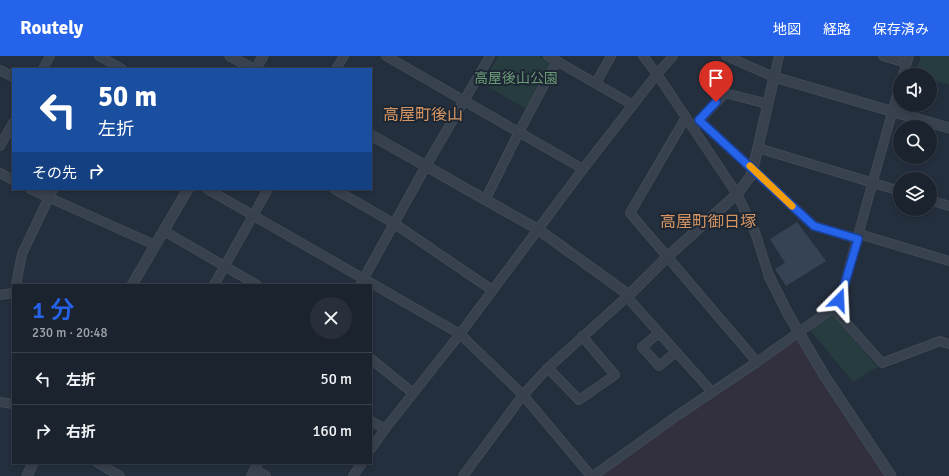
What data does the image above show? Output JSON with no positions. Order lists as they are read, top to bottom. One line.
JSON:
{"districts":["高屋町後山","高屋町御日塚"],"parks":["高屋後山公園"],"page":{"header":"Routely","nav":["地図","経路","保存済み"],"turn":["50 m","左折"],"then":"その先","heading":["1 分","230 m · 20:48"],"list":[{"name":"左折","value":"50 m"},{"name":"右折","value":"160 m"}]}}
